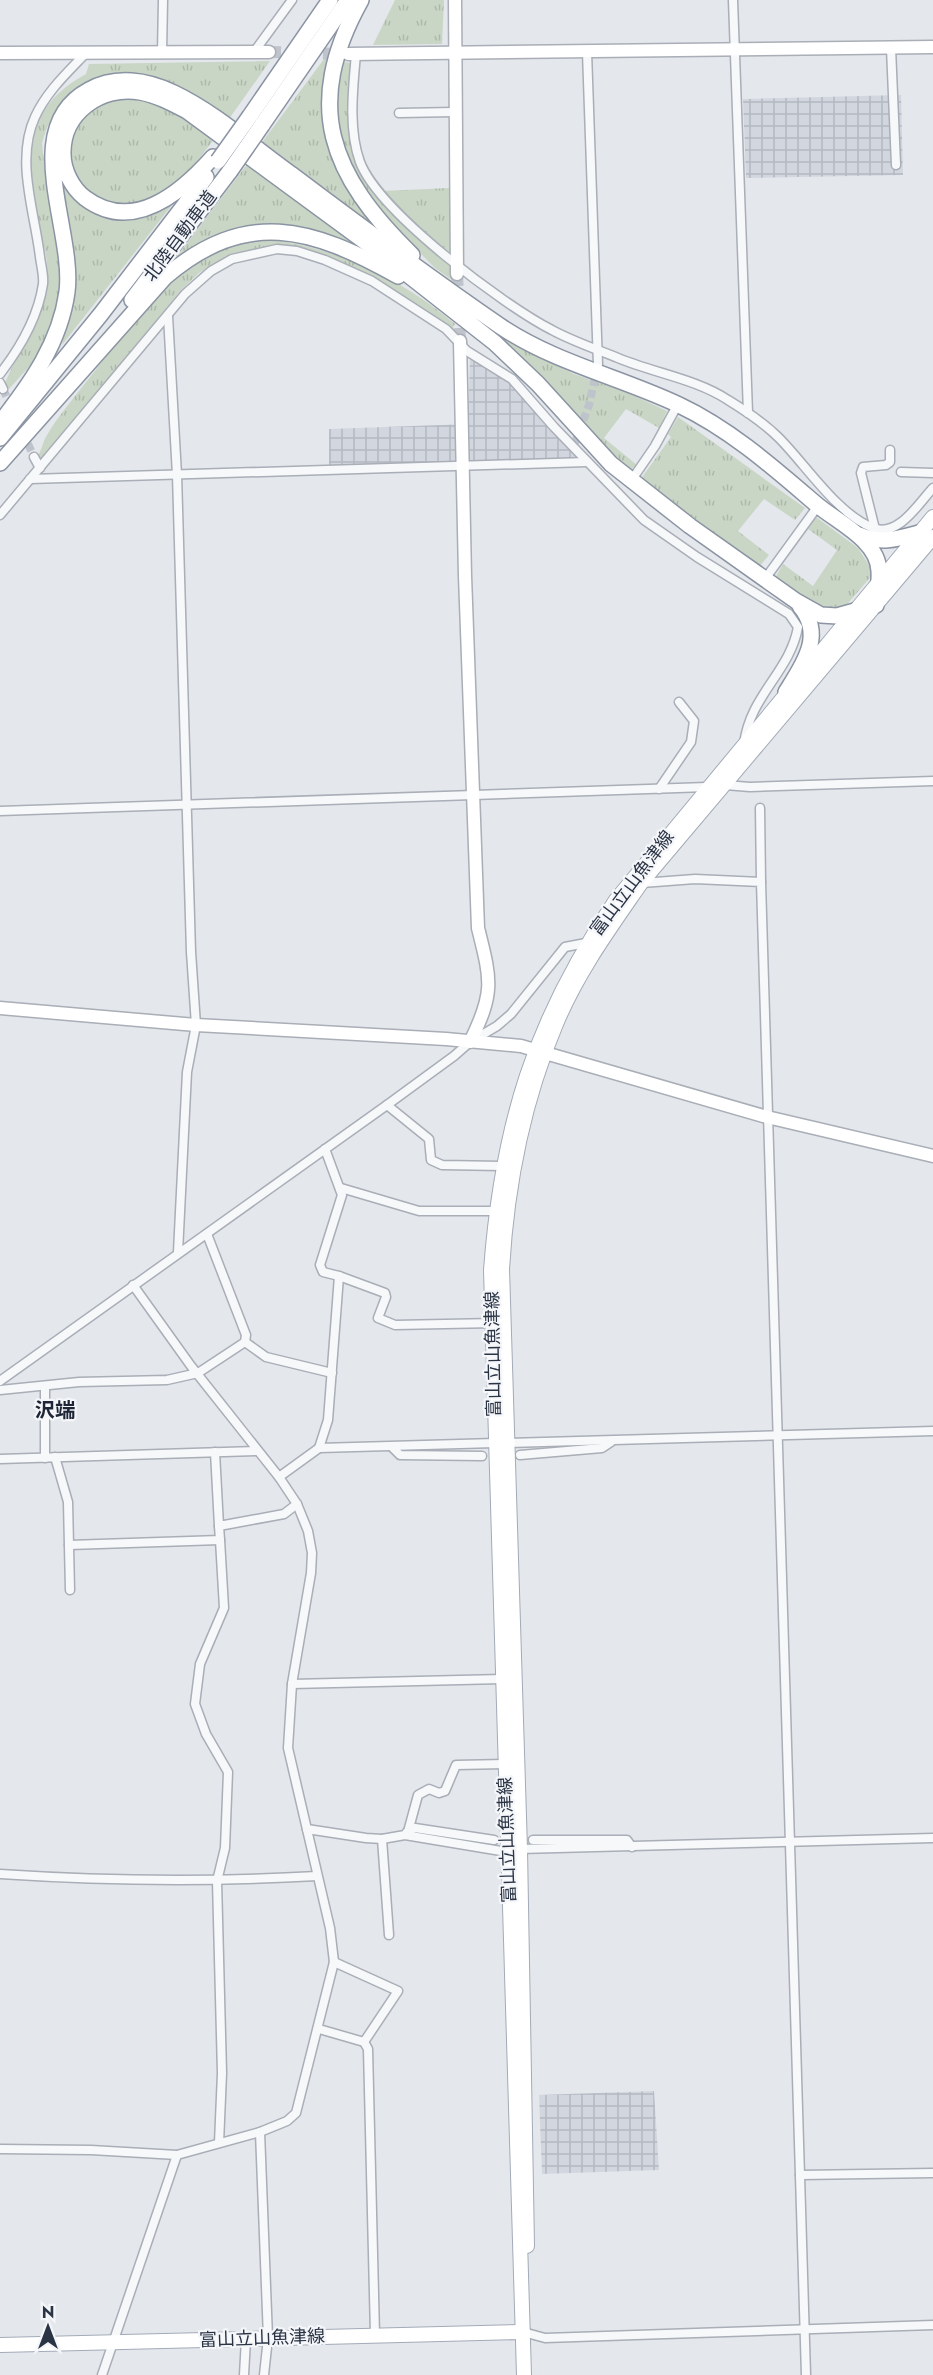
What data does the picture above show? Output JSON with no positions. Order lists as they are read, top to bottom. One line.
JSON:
{"streets":{"highway":["北陸自動車道"],"main road":["富山立山魚津線"]},"districts":["沢端"],"north":"top"}
